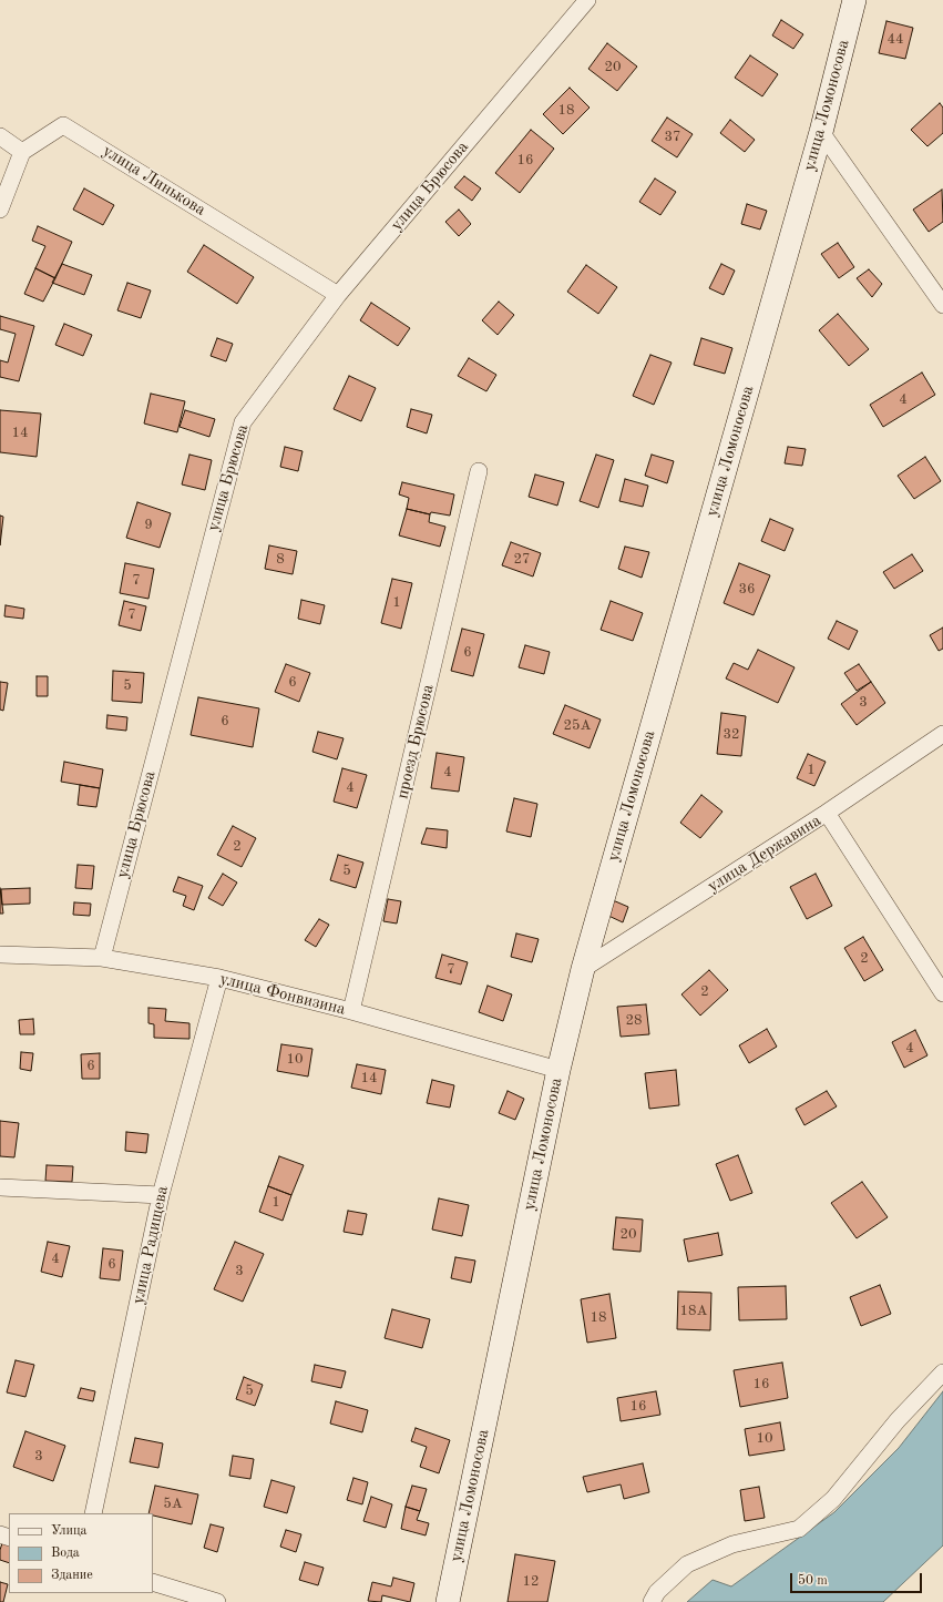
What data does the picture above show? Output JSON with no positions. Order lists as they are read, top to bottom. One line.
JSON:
{"streets":{"street":["улица Ломоносова","улица Линькова","улица Брюсова","проезд Брюсова","улица Державина","улица Фонвизина","улица Радищева"]},"crossings":[["улица Ломоносова","улица Державина"],["улица Ломоносова","улица Фонвизина"],["улица Линькова","улица Брюсова"],["улица Брюсова","улица Фонвизина"],["проезд Брюсова","улица Фонвизина"],["улица Фонвизина","улица Радищева"]],"house_numbers":["44","20","18","37","16","4","14","9","8","27","7","36","1","7","6","6","5","3","6","25А","32","1","4","4","2","5","2","7","2","28","4","10","6","14","1","20","4","6","3","18А","18","16","5","16","10","3","5А","12"],"legend":["Улица","Вода","Здание"],"scale_bar":"50 m"}
